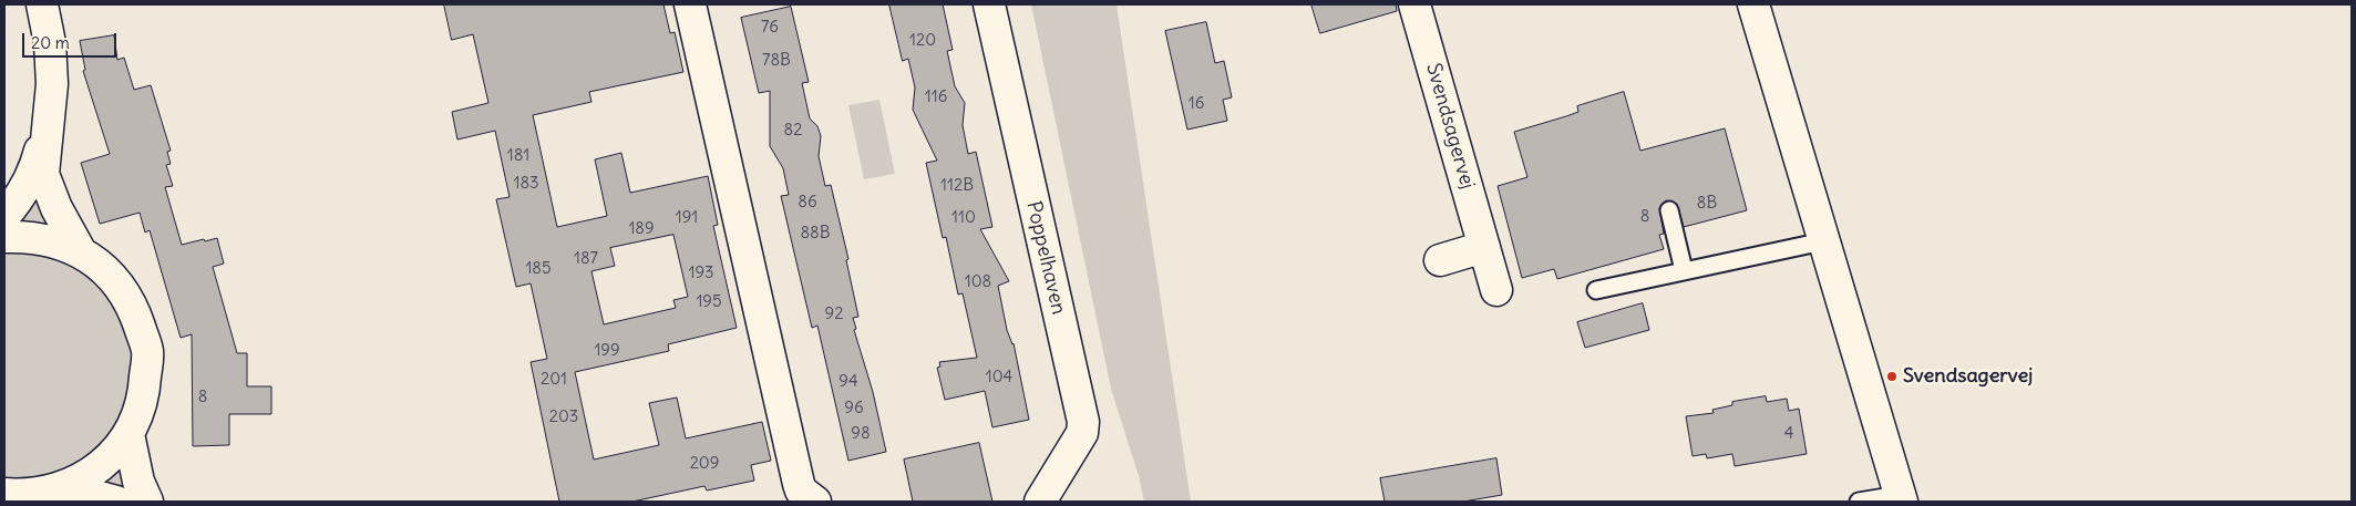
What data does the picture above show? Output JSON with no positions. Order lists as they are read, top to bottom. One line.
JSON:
{"streets":{"street":["Svendsagervej","Poppelhaven"]},"places":["Svendsagervej"],"house_numbers":["76","120","78B","116","16","82","181","183","112B","86","8B","8","191","110","189","88B","187","185","193","108","195","92","199","104","201","94","8","96","203","98","4","209"],"scale_bar":"20 m"}
